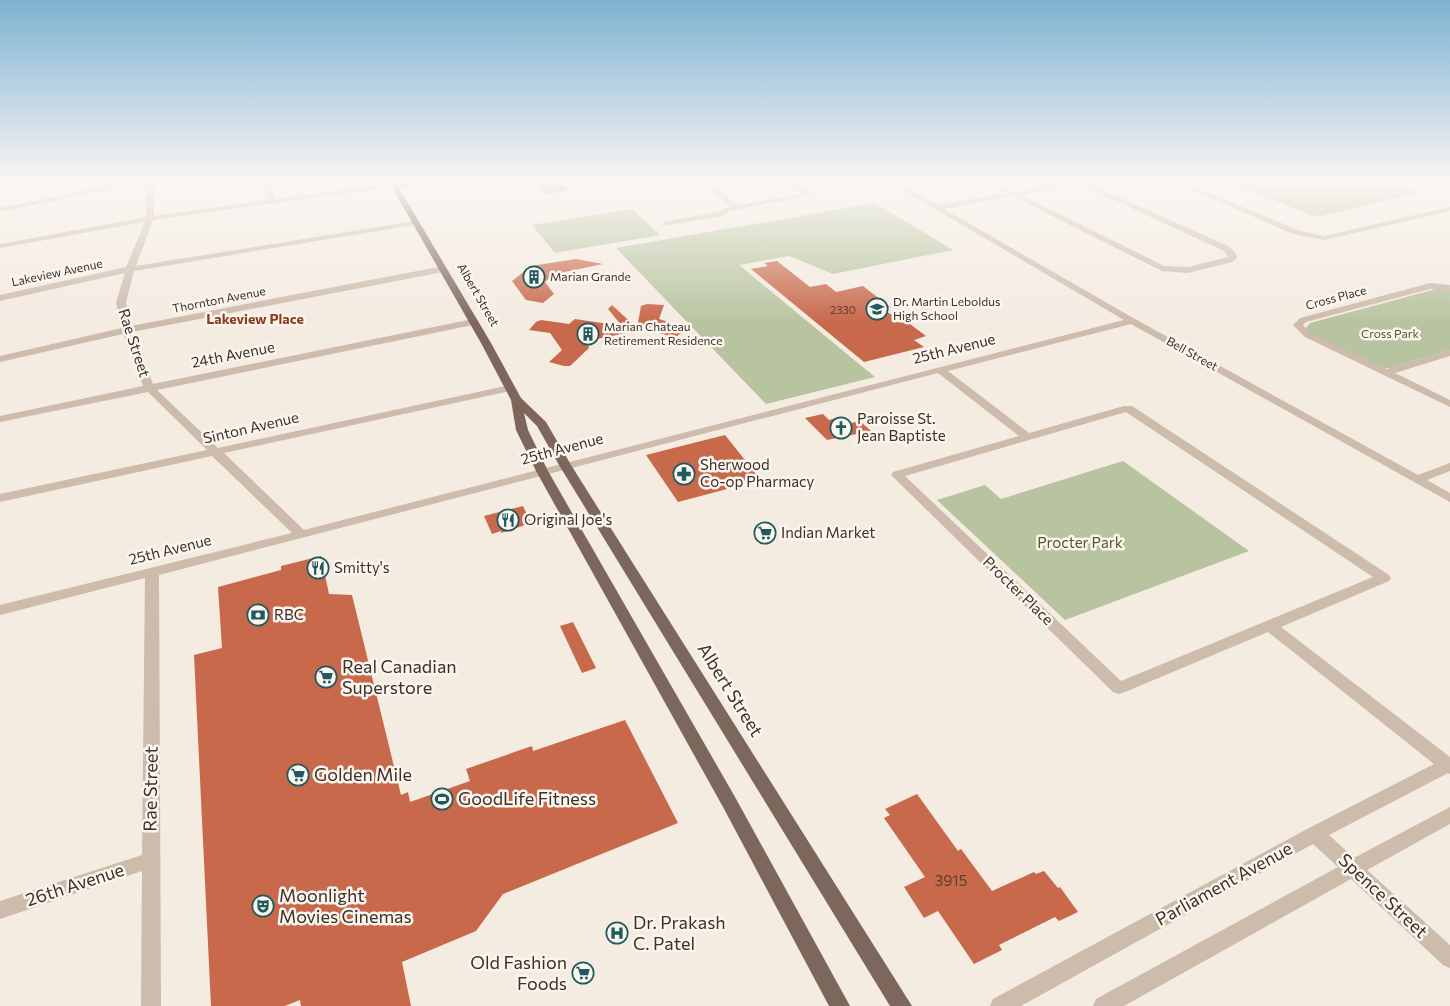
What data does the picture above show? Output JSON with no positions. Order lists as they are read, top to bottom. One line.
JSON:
{"streets":{"main road":["Albert Street"],"street":["Lakeview Avenue","Cross Place","Thornton Avenue","Rae Street","25th Avenue","Bell Street","24th Avenue","Sinton Avenue","Procter Place","Parliament Avenue","26th Avenue","Spence Street"]},"crossings":[["Lakeview Avenue","Rae Street"],["Albert Street","Thornton Avenue"],["Albert Street","25th Avenue"],["Albert Street","24th Avenue"],["Albert Street","Sinton Avenue"],["Thornton Avenue","Rae Street"],["Rae Street","25th Avenue"],["Rae Street","24th Avenue"],["Rae Street","Sinton Avenue"],["Rae Street","26th Avenue"],["25th Avenue","Bell Street"],["Parliament Avenue","Spence Street"]],"districts":["Lakeview Place"],"parks":["Cross Park","Procter Park"],"places":{"building":["Marian Grande","Marian Chateau Retirement Residence"],"school or university":["Dr. Martin Leboldus High School"],"church":["Paroisse St. Jean Baptiste"],"pharmacy":["Sherwood Co-op Pharmacy"],"restaurant":["Original Joe's","Smitty's"],"supermarket":["Indian Market","Real Canadian Superstore","Golden Mile","Old Fashion Foods"],"bank":["RBC"],"sports":["GoodLife Fitness"],"theatre":["Moonlight Movies Cinemas"],"hospital":["Dr. Prakash C. Patel"]},"house_numbers":["2330","3915"]}
